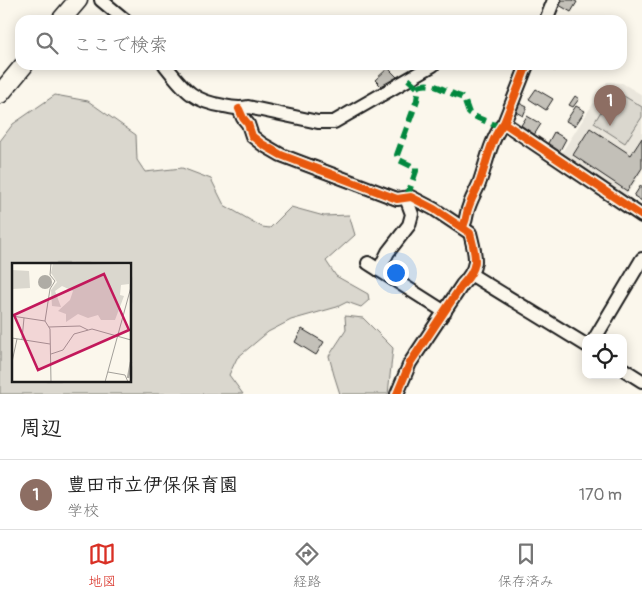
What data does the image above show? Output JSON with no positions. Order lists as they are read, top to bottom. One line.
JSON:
{"page":{"search":"ここで検索","pins":"1","heading":"周辺","list":[{"mark":"1","name":"豊田市立伊保保育園","note":"学校","value":"170 m"}],"nav":["地図","経路","保存済み"]}}
